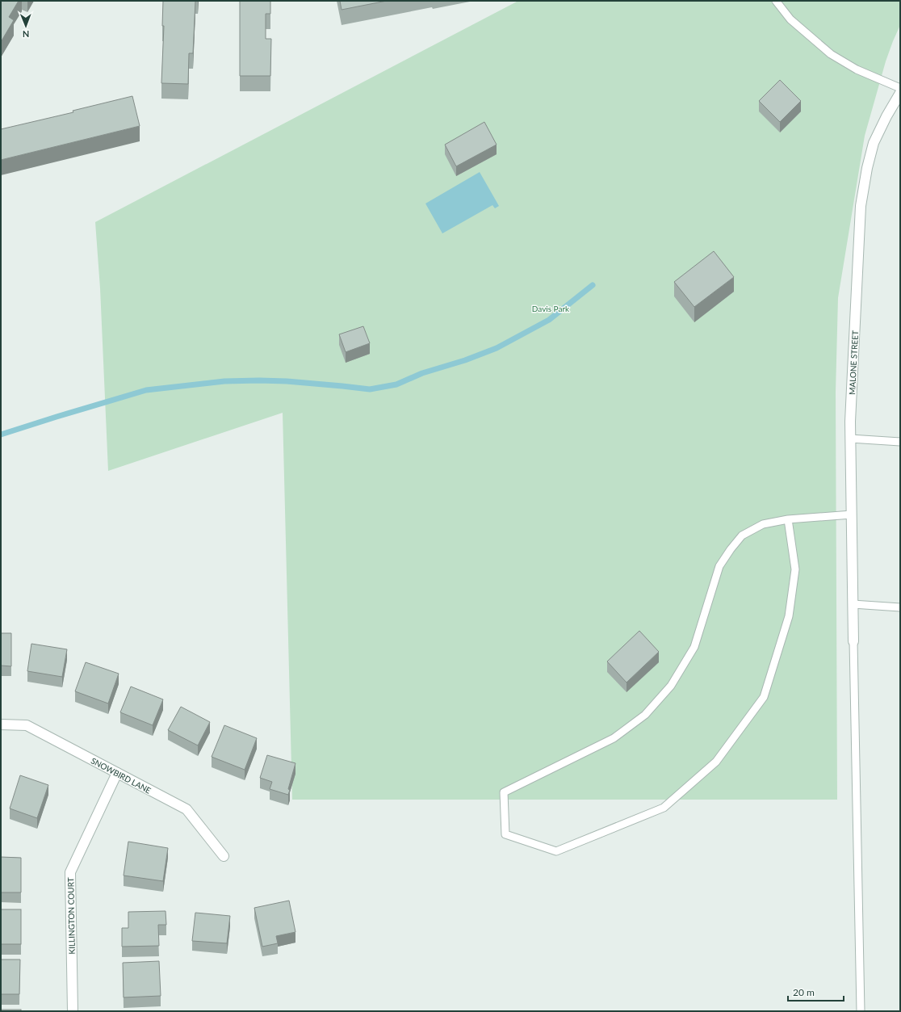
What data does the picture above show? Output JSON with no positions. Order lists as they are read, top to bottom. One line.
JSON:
{"streets":{"street":["MALONE STREET","SNOWBIRD LANE","KILLINGTON COURT"]},"crossings":[["SNOWBIRD LANE","KILLINGTON COURT"]],"parks":["Davis Park"],"scale_bar":"20 m","north":"bottom"}
